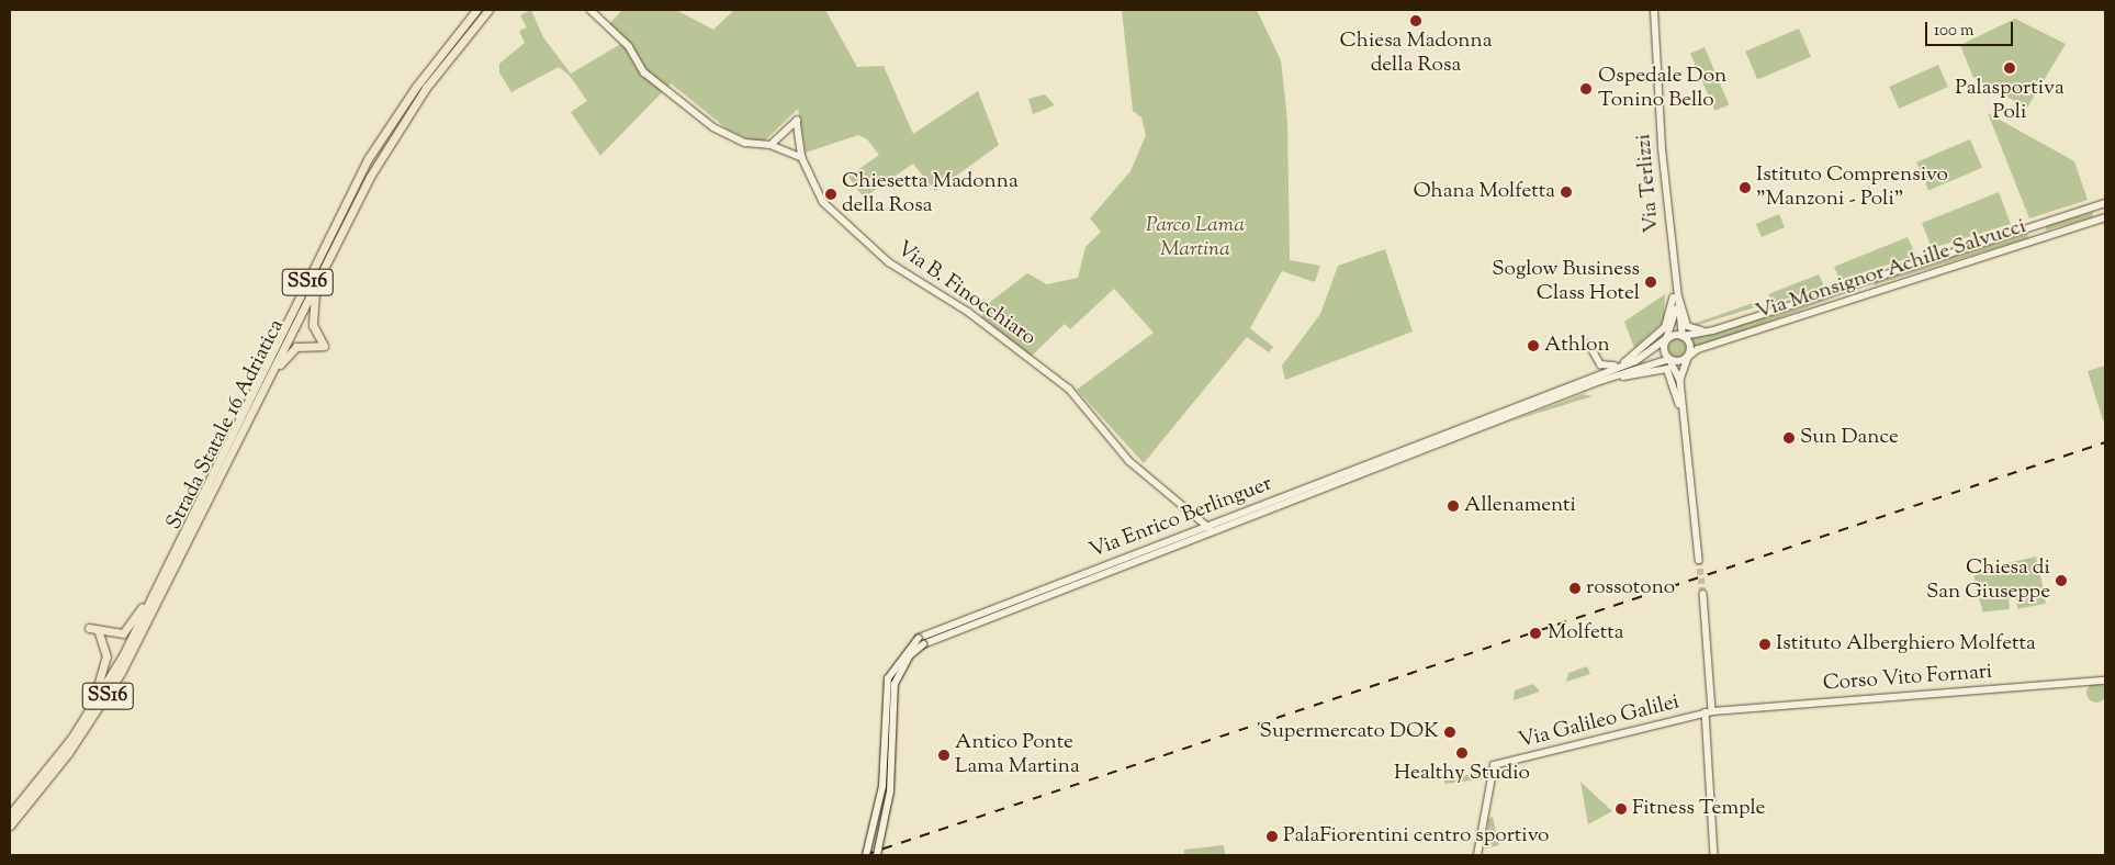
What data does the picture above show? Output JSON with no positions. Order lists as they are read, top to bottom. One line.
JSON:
{"streets":{"highway":["SS16","Strada Statale 16 Adriatica"],"main road":["Via Terlizzi","Via Monsignor Achille Salvucci","Via Enrico Berlinguer"],"street":["Via B. Finocchiaro","Corso Vito Fornari","Via Galileo Galilei"]},"crossings":[["Via Terlizzi","Via Monsignor Achille Salvucci"],["Via Terlizzi","Via Enrico Berlinguer"],["Via Monsignor Achille Salvucci","Via Enrico Berlinguer"],["SS16","Strada Statale 16 Adriatica"],["Via B. Finocchiaro","Via Enrico Berlinguer"],["Corso Vito Fornari","Via Galileo Galilei"]],"parks":["Parco Lama Martina"],"places":["Chiesa Madonna della Rosa","Palasportiva Poli","Ospedale Don Tonino Bello","Istituto Comprensivo \"Manzoni - Poli\"","Ohana Molfetta","Chiesetta Madonna della Rosa","Soglow Business Class Hotel","Athlon","Sun Dance","Allenamenti","Chiesa di San Giuseppe","rossotono","Molfetta","Istituto Alberghiero Molfetta","Supermercato DOK","Healthy Studio","Antico Ponte Lama Martina","Fitness Temple","PalaFiorentini centro sportivo"],"scale_bar":"100 m"}
